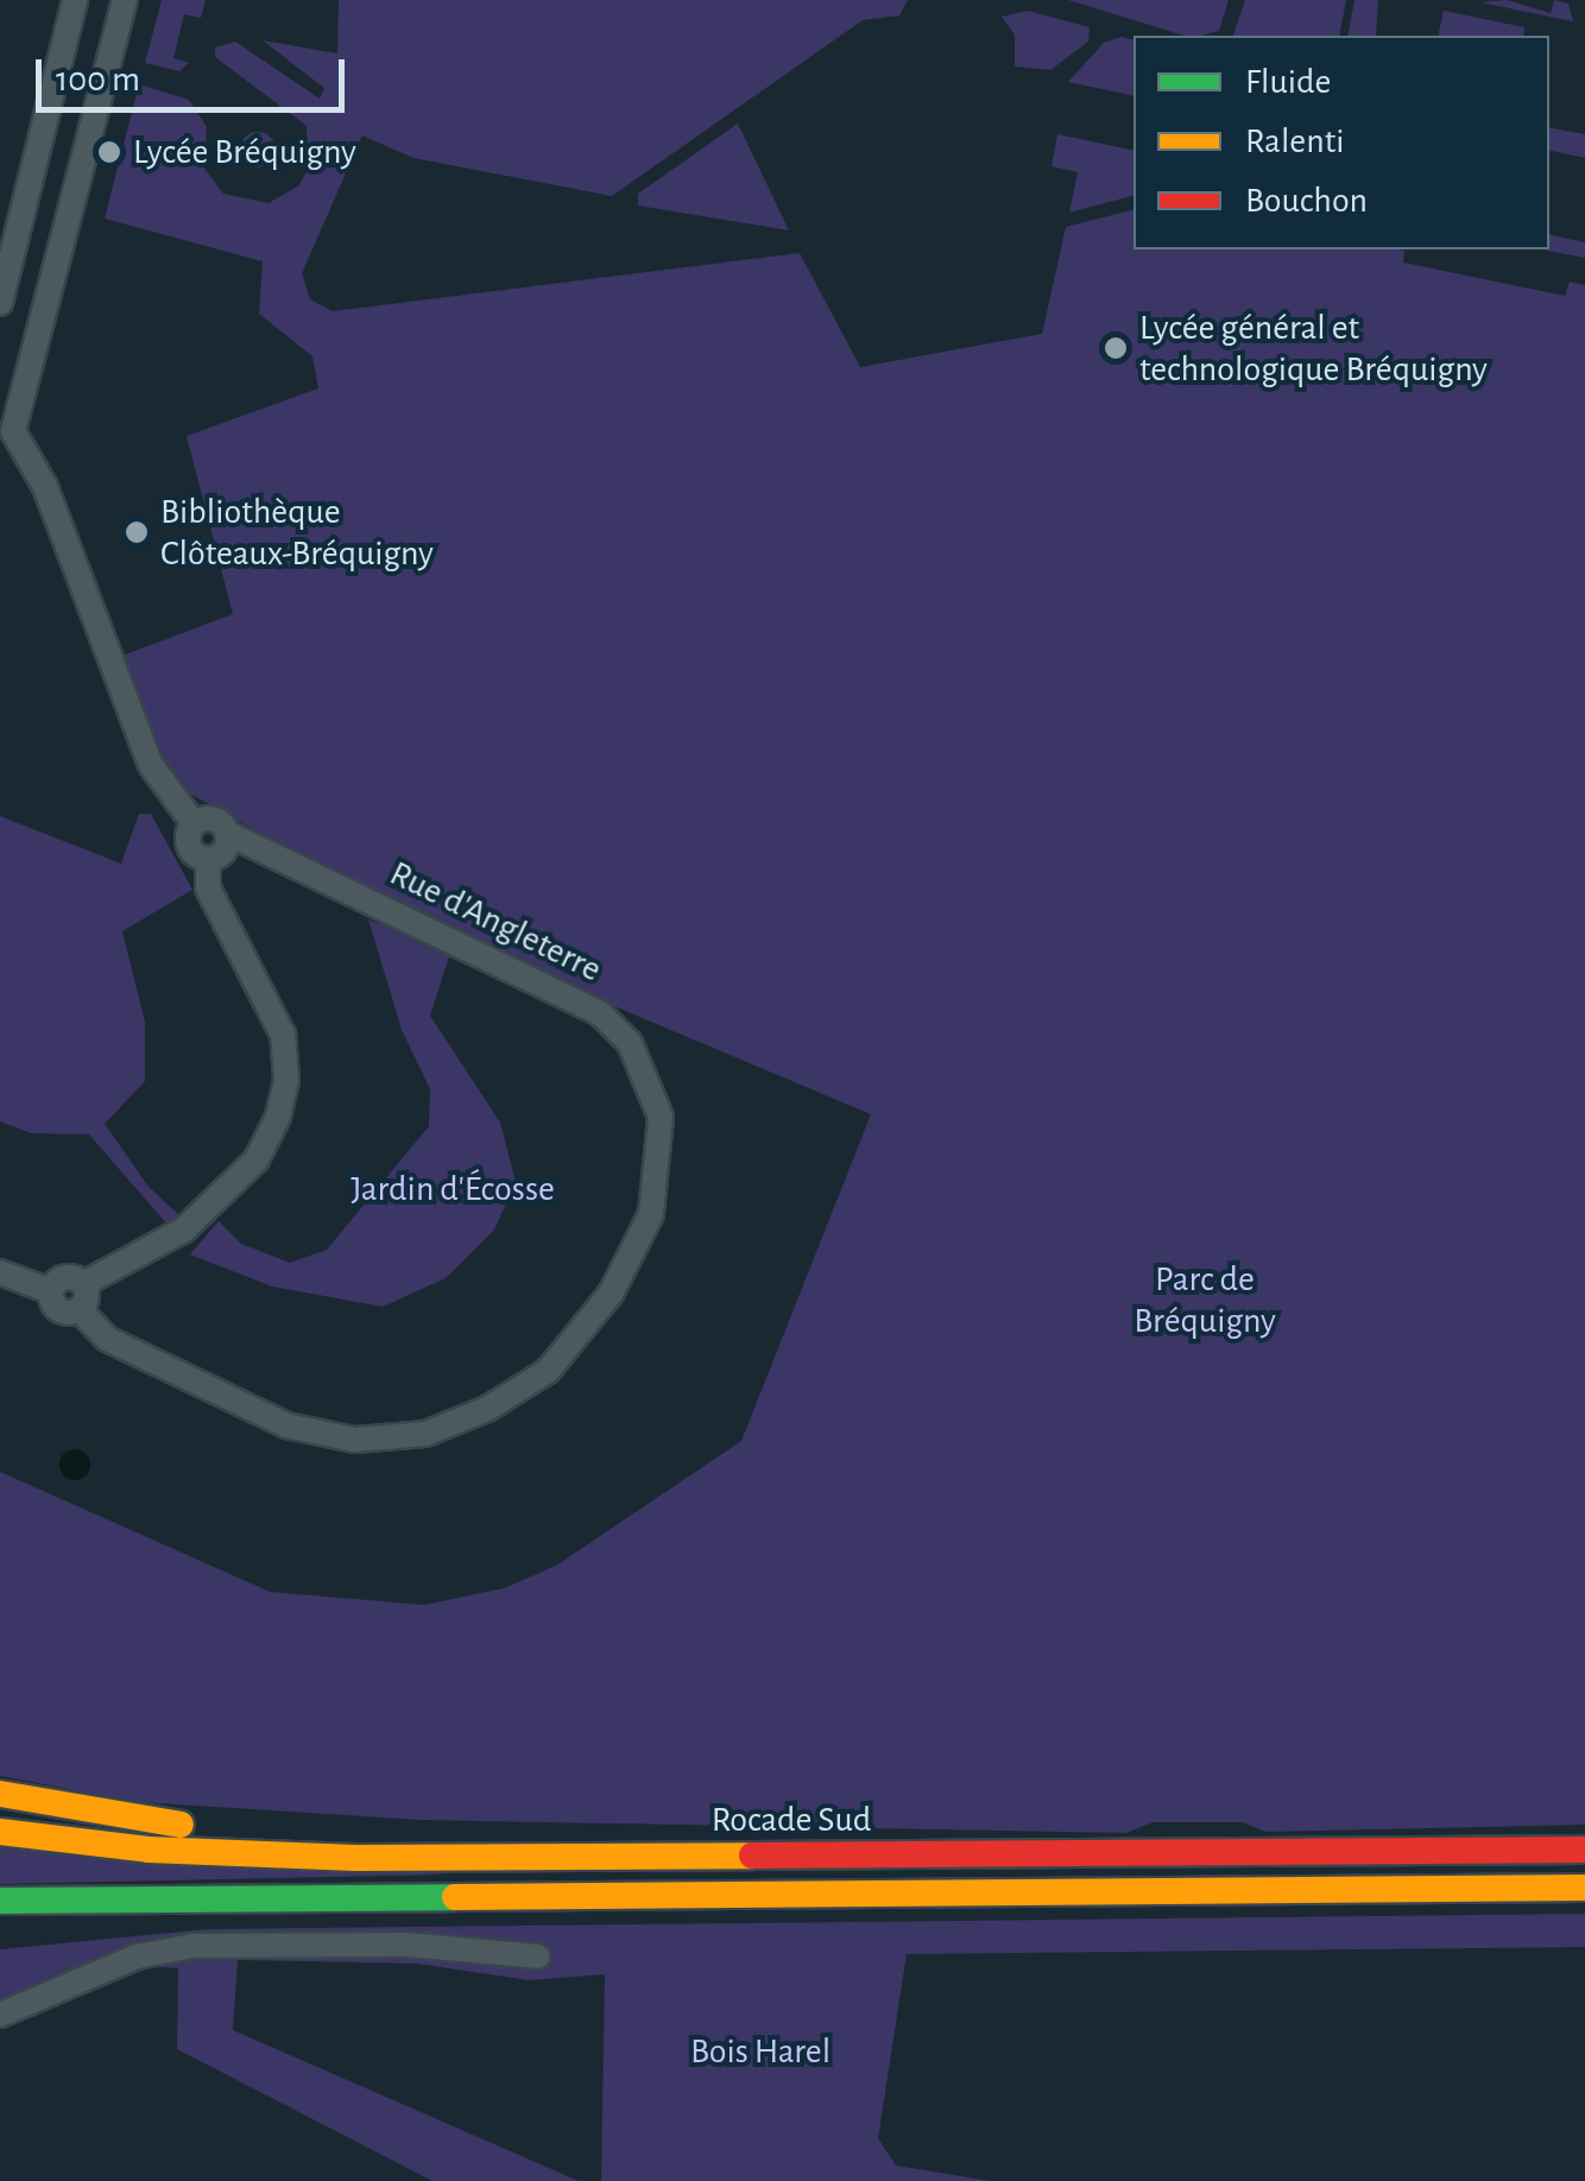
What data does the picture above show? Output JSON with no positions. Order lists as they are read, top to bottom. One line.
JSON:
{"streets":{"highway":["Rocade Sud"],"street":["Rue d'Angleterre"]},"parks":["Jardin d'Écosse","Parc de Bréquigny","Bois Harel"],"places":["Lycée Bréquigny","Lycée général et technologique Bréquigny","Bibliothèque Clôteaux-Bréquigny"],"legend":["Fluide","Ralenti","Bouchon"],"scale_bar":"100 m"}
